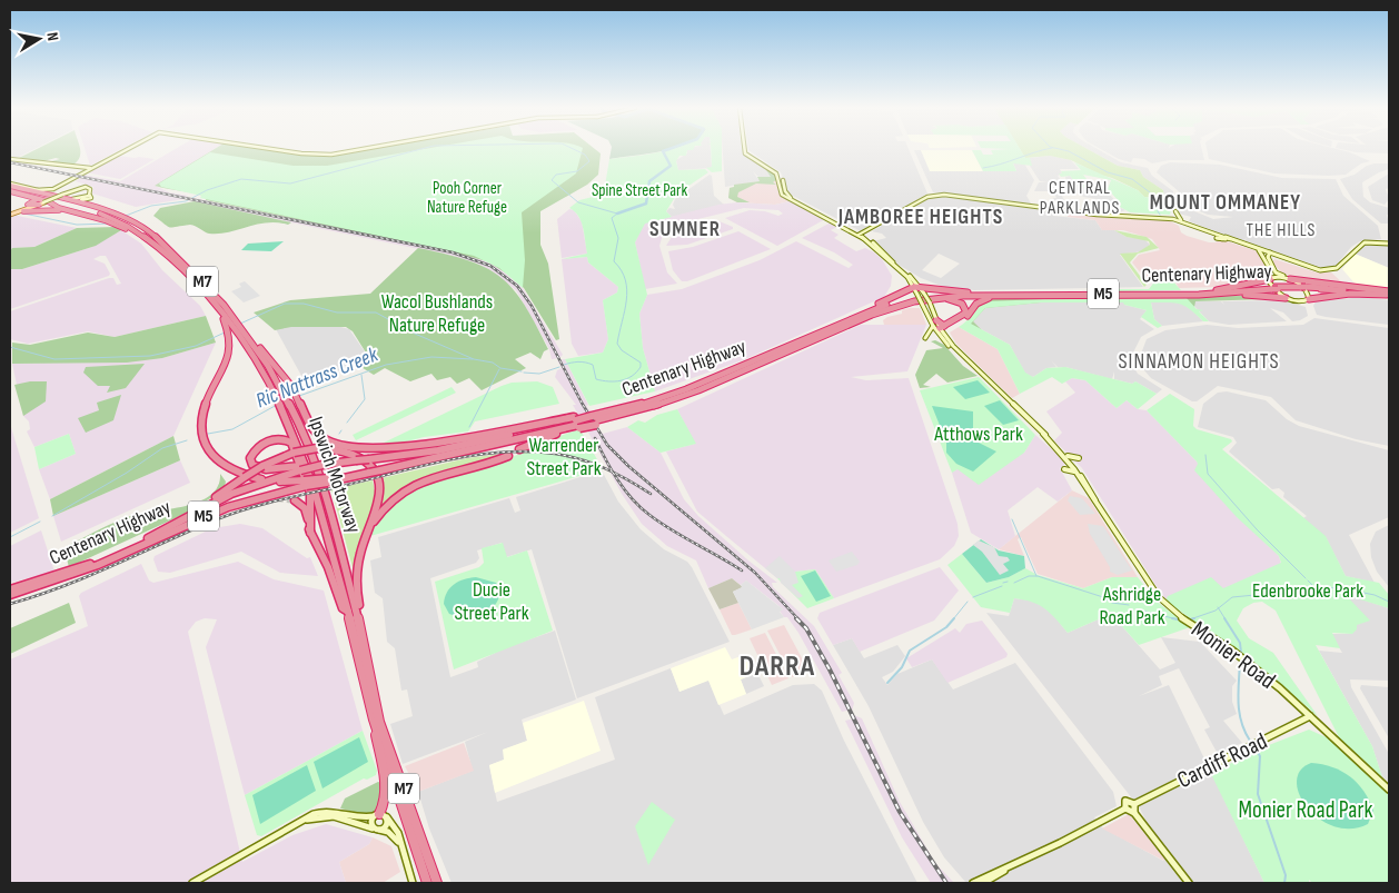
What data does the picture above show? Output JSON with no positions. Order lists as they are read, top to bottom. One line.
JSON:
{"streets":{"highway":["Centenary Highway","M7","M5","Ipswich Motorway"],"main road":["Monier Road","Cardiff Road"]},"crossings":[["M7","Ipswich Motorway"],["Monier Road","Cardiff Road"]],"districts":["CENTRAL PARKLANDS","MOUNT OMMANEY","JAMBOREE HEIGHTS","SUMNER","THE HILLS","SINNAMON HEIGHTS","DARRA"],"water":["Ric Nattrass Creek"],"parks":["Pooh Corner Nature Refuge","Spine Street Park","Wacol Bushlands Nature Refuge","Atthows Park","Warrender Street Park","Ducie Street Park","Edenbrooke Park","Ashridge Road Park","Monier Road Park"],"north":"right"}
